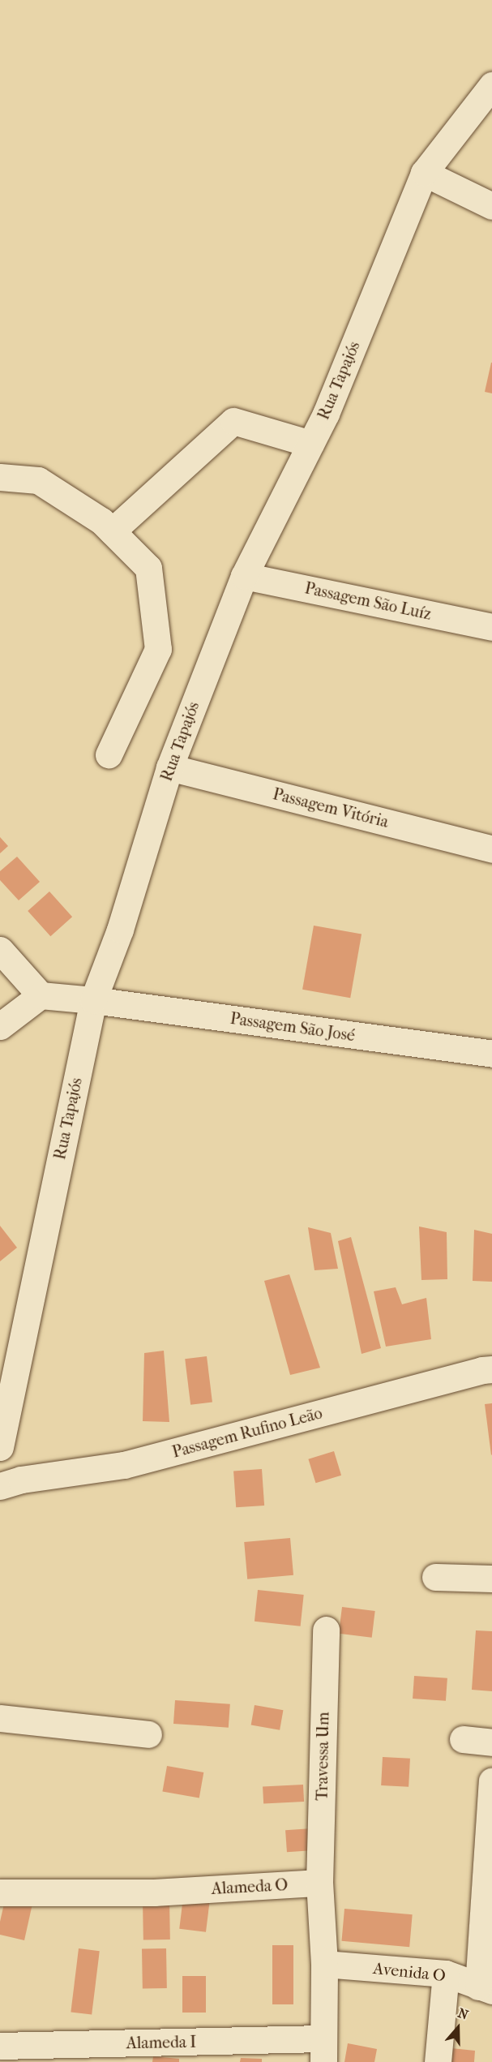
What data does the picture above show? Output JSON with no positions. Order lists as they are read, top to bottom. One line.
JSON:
{"streets":{"street":["Rua Tapajós","Passagem São Luíz","Passagem Vitória","Passagem São José","Passagem Rufino Leão","Travessa Um","Alameda O","Avenida O","Alameda I"]},"crossings":[["Rua Tapajós","Passagem São Luíz"],["Rua Tapajós","Passagem Vitória"],["Rua Tapajós","Passagem São José"],["Travessa Um","Alameda O"]],"north":"top"}
